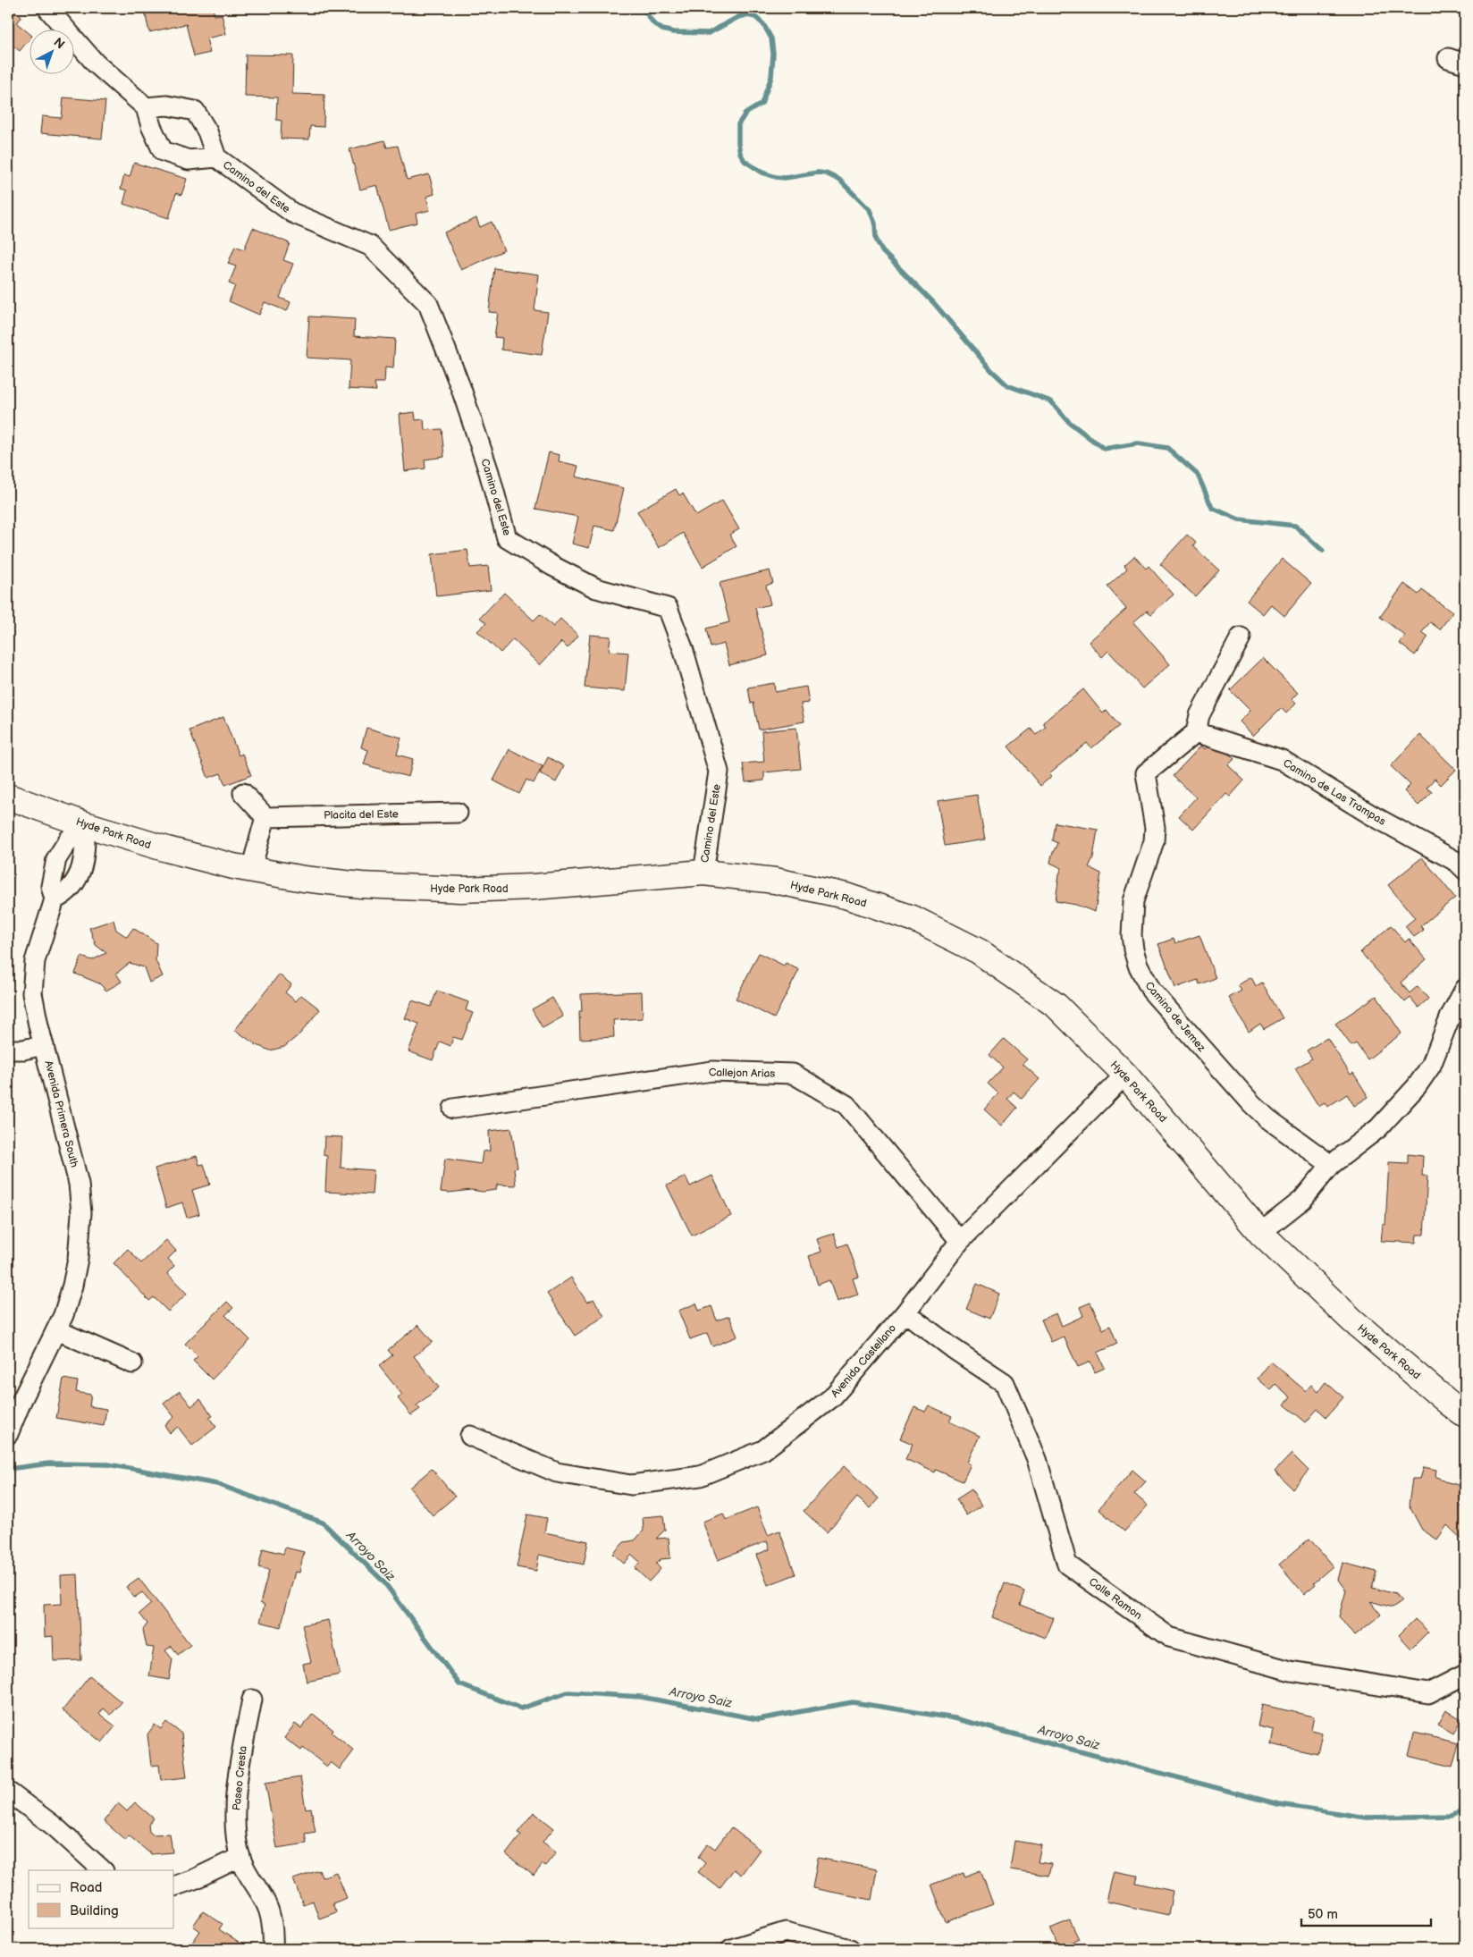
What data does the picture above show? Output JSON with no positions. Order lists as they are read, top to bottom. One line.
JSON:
{"streets":{"main road":["Hyde Park Road"],"street":["Camino del Este","Camino de Las Trampas","Placita del Este","Camino de Jemez","Callejon Arias","Avenida Primera South","Avenida Castellano","Calle Ramon","Paseo Cresta"]},"crossings":[["Camino del Este","Hyde Park Road"],["Camino de Las Trampas","Camino de Jemez"],["Hyde Park Road","Avenida Primera South"],["Hyde Park Road","Avenida Castellano"],["Callejon Arias","Avenida Castellano"],["Avenida Castellano","Calle Ramon"]],"water":["Arroyo Saiz"],"legend":["Road","Building"],"scale_bar":"50 m","north":"top right"}
